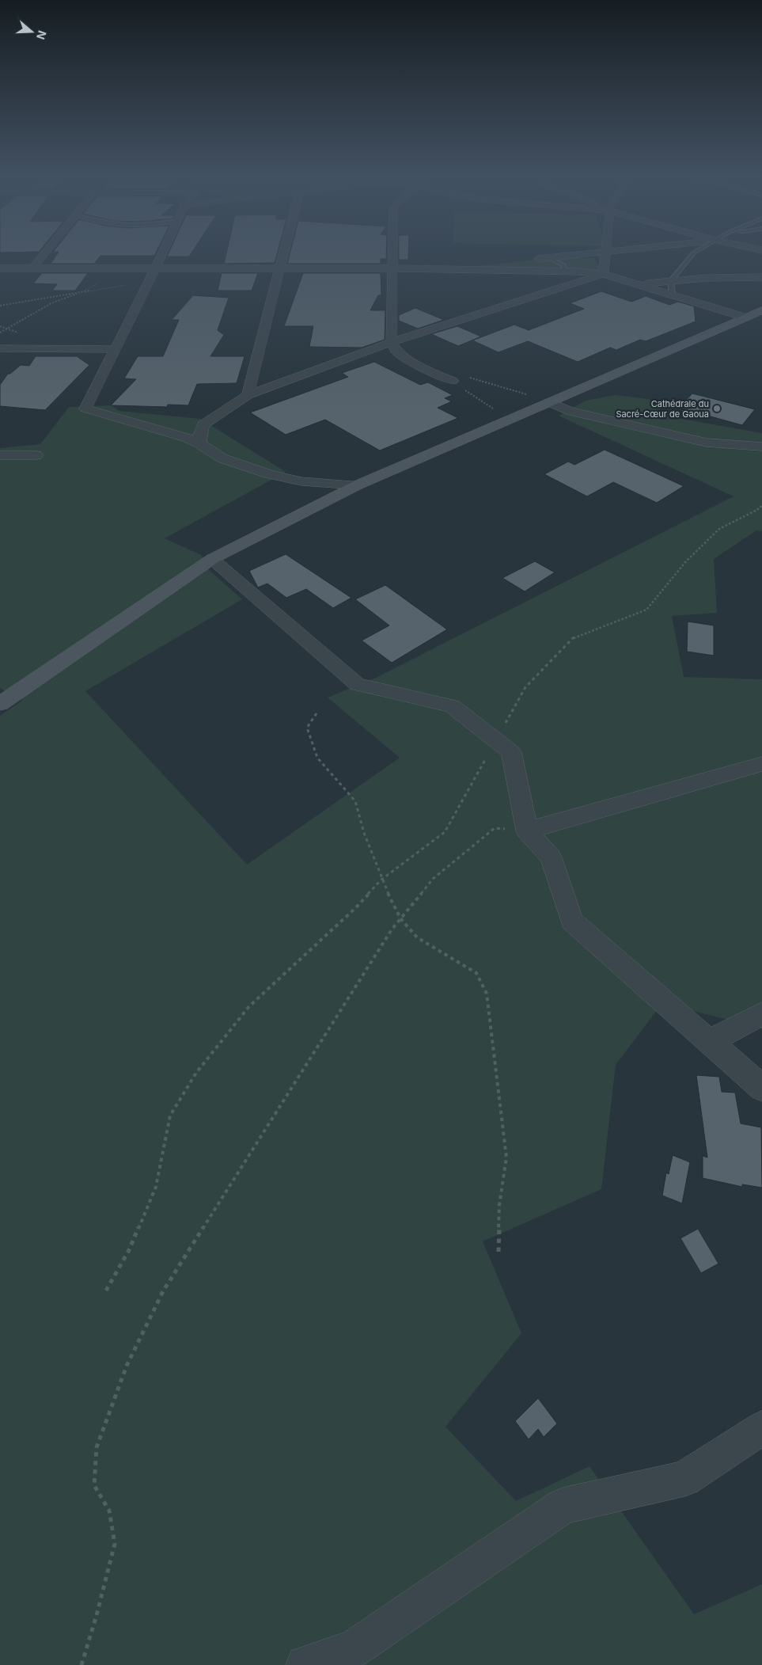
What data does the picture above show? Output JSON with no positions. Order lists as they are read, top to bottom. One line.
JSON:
{"places":["Cathédrale du Sacré-Cœur de Gaoua"],"north":"right"}
